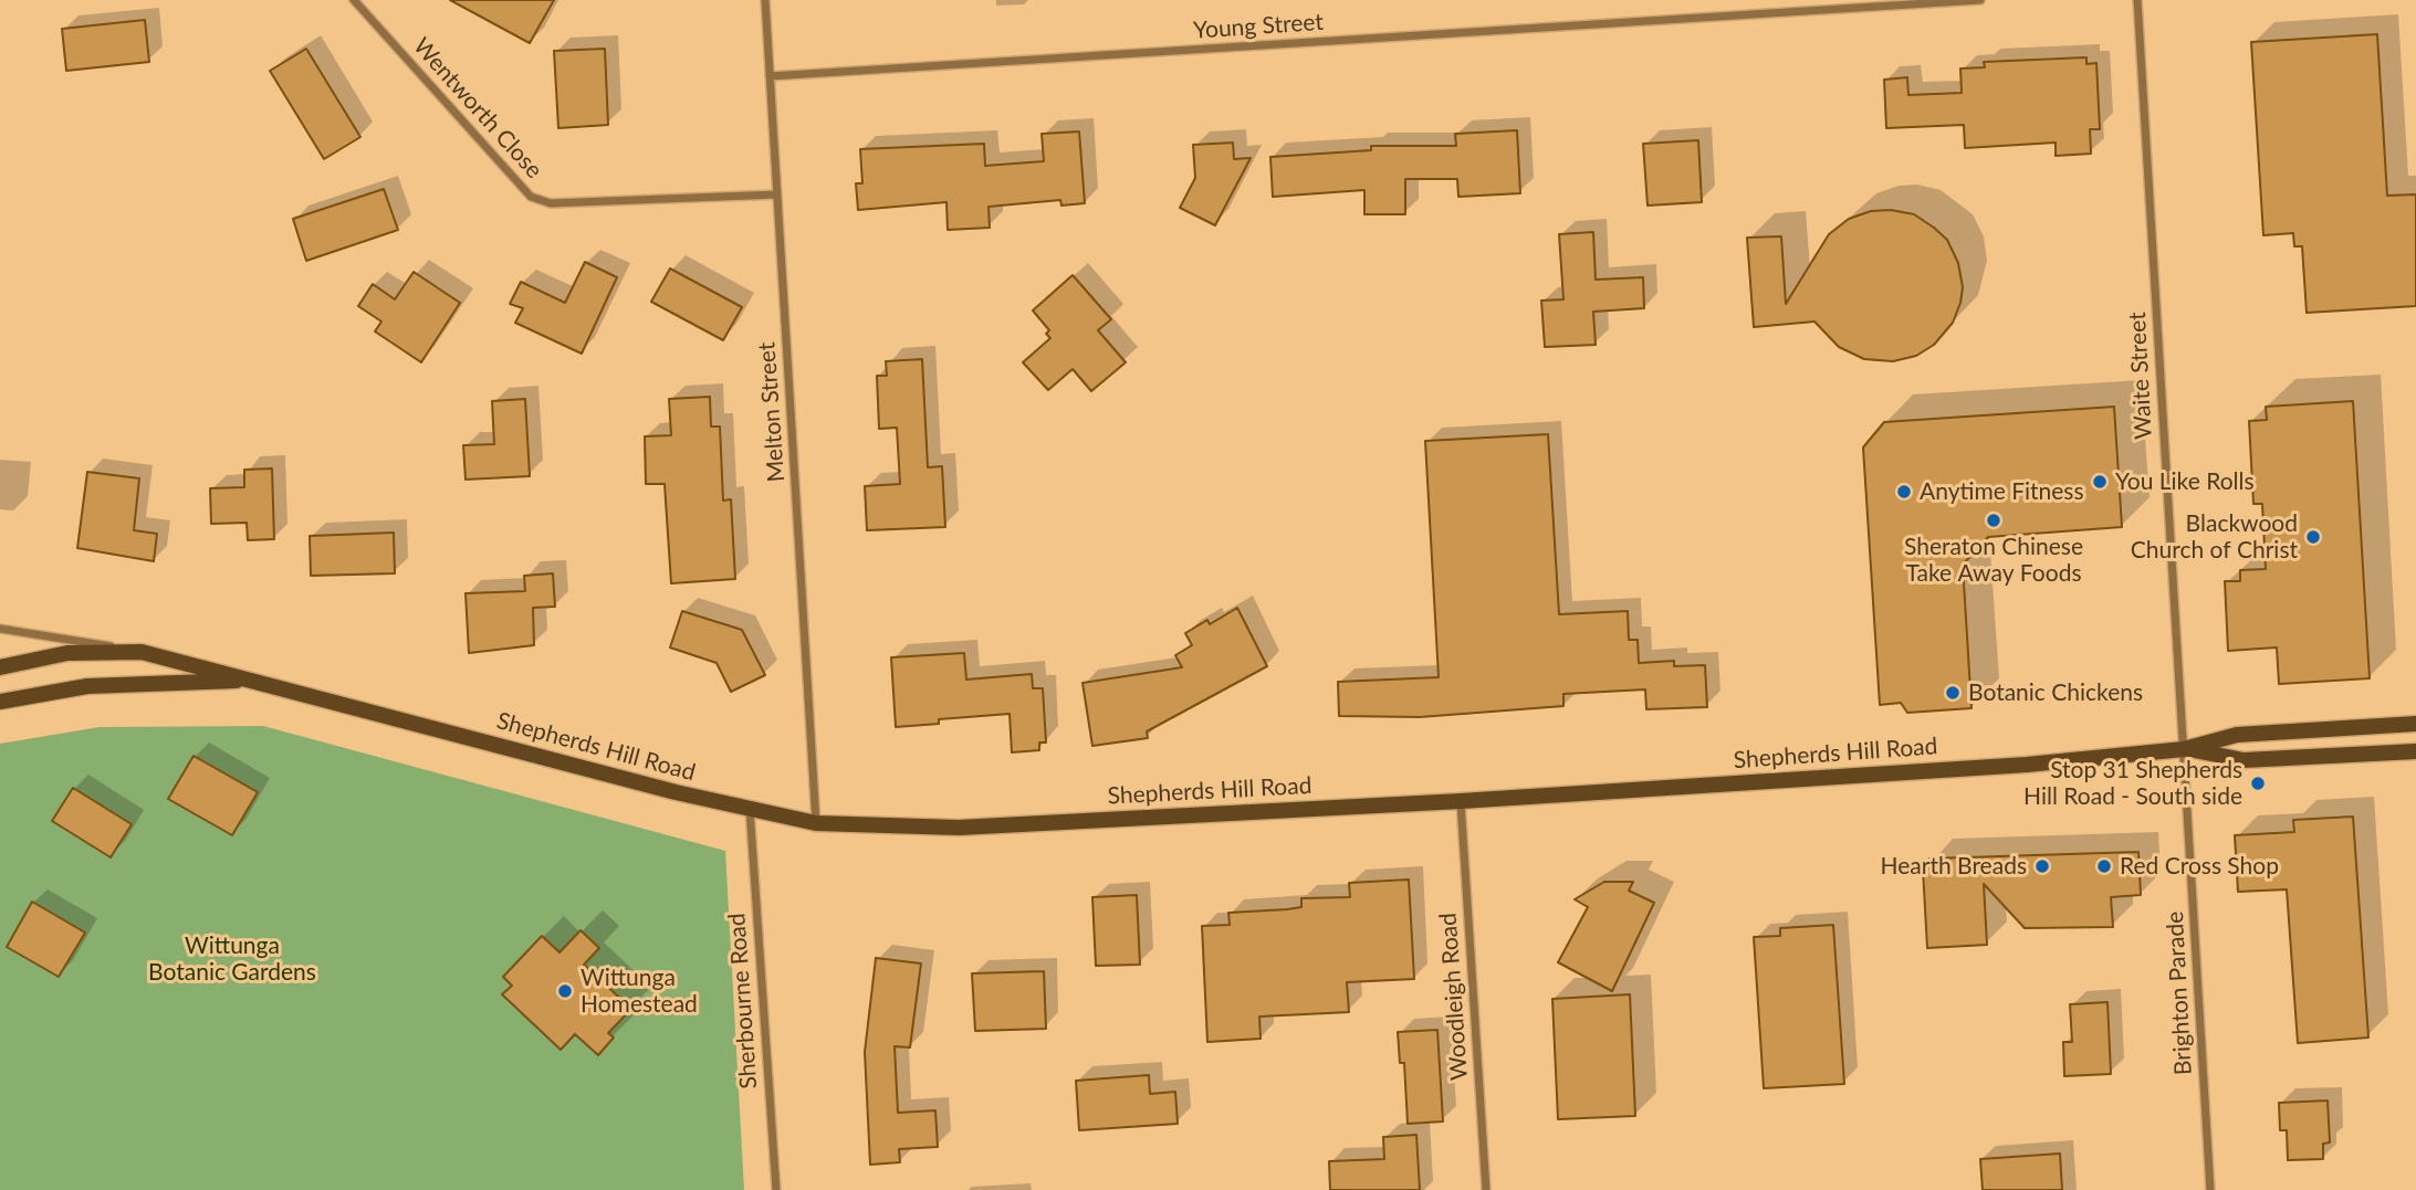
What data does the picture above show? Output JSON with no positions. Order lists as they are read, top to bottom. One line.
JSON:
{"streets":{"main road":["Shepherds Hill Road"],"street":["Young Street","Wentworth Close","Waite Street","Melton Street","Brighton Parade","Woodleigh Road","Sherbourne Road"]},"crossings":[["Young Street","Melton Street"],["Wentworth Close","Melton Street"],["Waite Street","Shepherds Hill Road"],["Waite Street","Brighton Parade"],["Melton Street","Shepherds Hill Road"],["Shepherds Hill Road","Brighton Parade"],["Shepherds Hill Road","Woodleigh Road"],["Shepherds Hill Road","Sherbourne Road"]],"parks":["Wittunga Botanic Gardens"],"places":["You Like Rolls","Anytime Fitness","Sheraton Chinese Take Away Foods","Blackwood Church of Christ","Botanic Chickens","Stop 31 Shepherds Hill Road - South side","Hearth Breads","Red Cross Shop","Wittunga Homestead"]}
